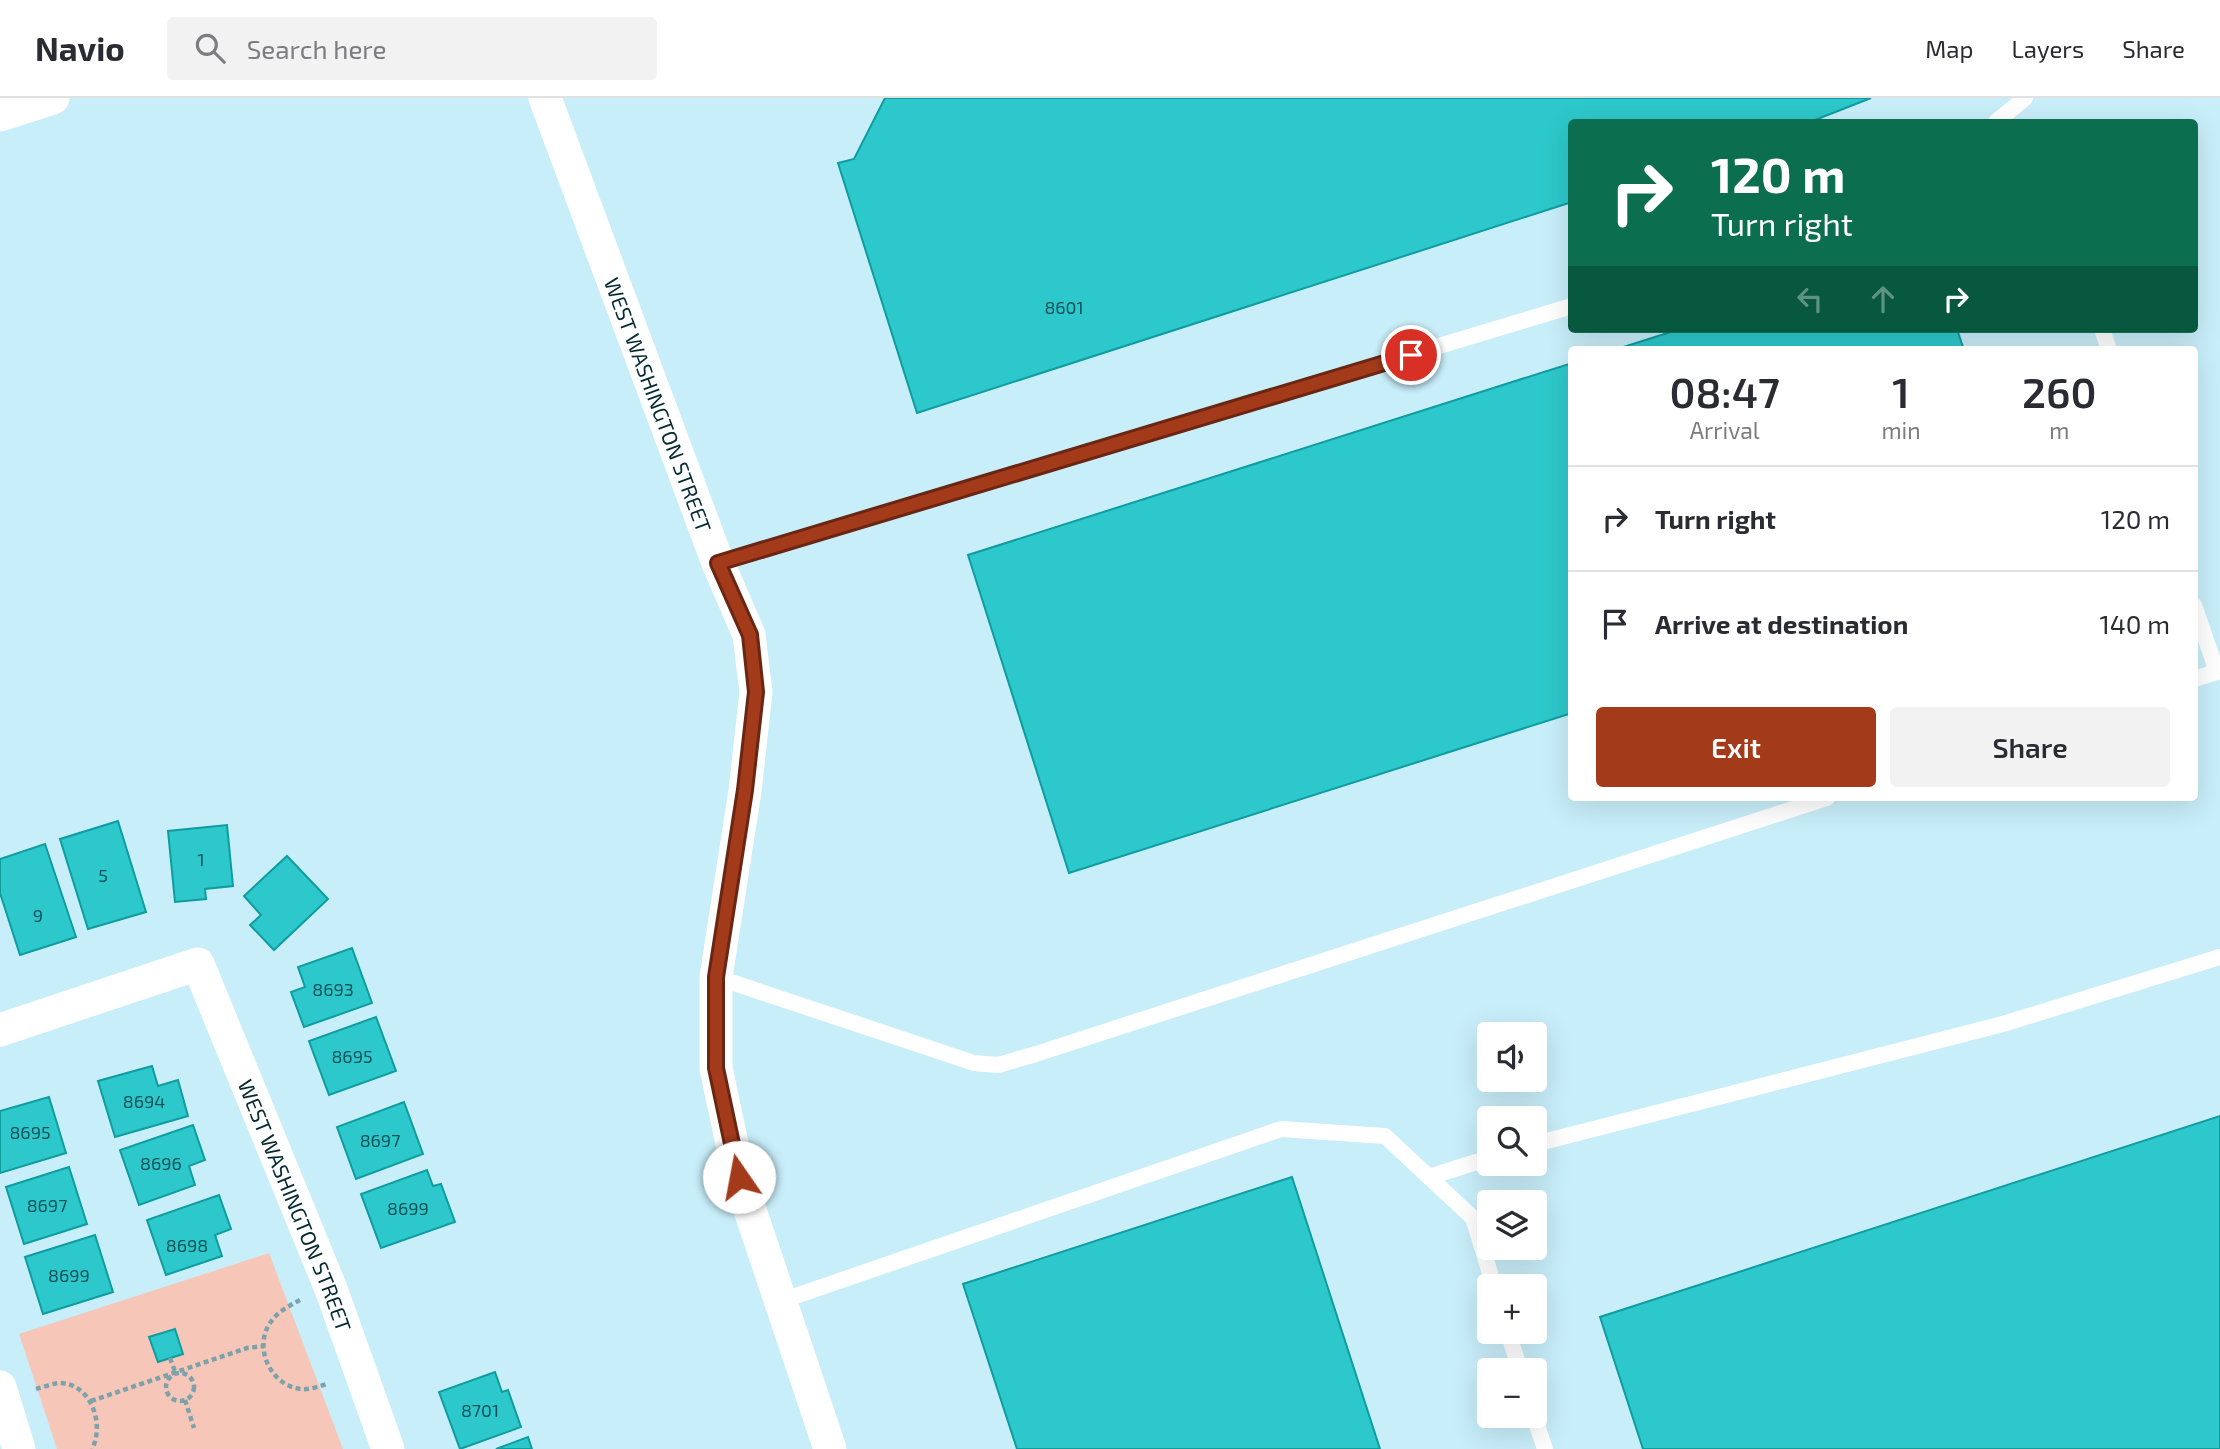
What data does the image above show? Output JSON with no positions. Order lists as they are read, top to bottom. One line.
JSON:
{"streets":{"street":["WEST WASHINGTON STREET"]},"house_numbers":["8601","1","5","9","8693","8695","8694","8695","8697","8696","8697","8699","8698","8699","8701"],"page":{"header":"Navio","search":"Search here","nav":["Map","Layers","Share"],"turn":["120 m","Turn right"],"eta":["08:47","Arrival","1","min","260","m"],"list":[{"name":"Turn right","value":"120 m"},{"name":"Arrive at destination","value":"140 m"}],"buttons":["Exit","Share"],"map_buttons":["+","−"]}}
